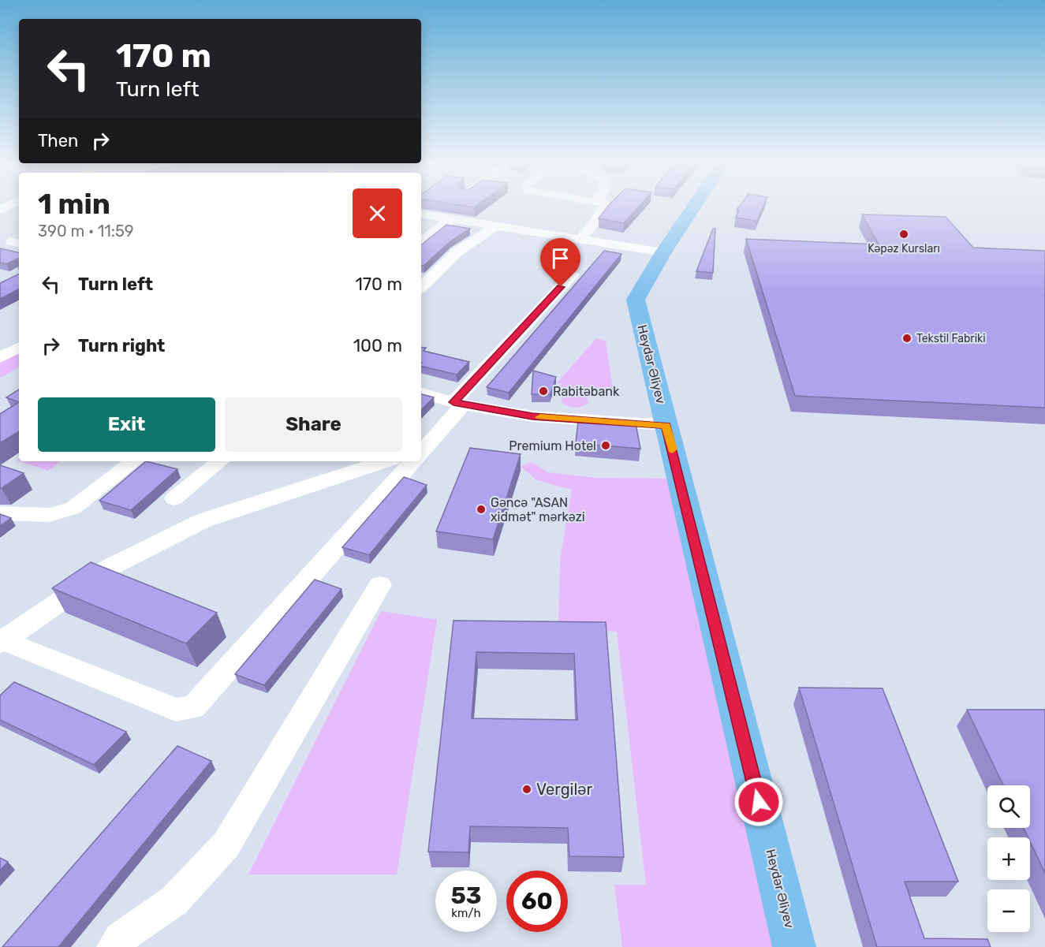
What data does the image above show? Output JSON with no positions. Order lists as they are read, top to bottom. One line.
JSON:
{"streets":{"main road":["Heydər Əliyev"]},"places":["Kəpəz Kursları","Tekstil Fabriki","Rabitəbank","Premium Hotel","Gəncə \"ASAN xidmət\" mərkəzi","Vergilər"],"page":{"turn":["170 m","Turn left"],"then":"Then","heading":["1 min","390 m · 11:59"],"list":[{"name":"Turn left","value":"170 m"},{"name":"Turn right","value":"100 m"}],"buttons":["Exit","Share"],"map_buttons":["+","−"],"speed":"53 km/h","limit":"60"}}
